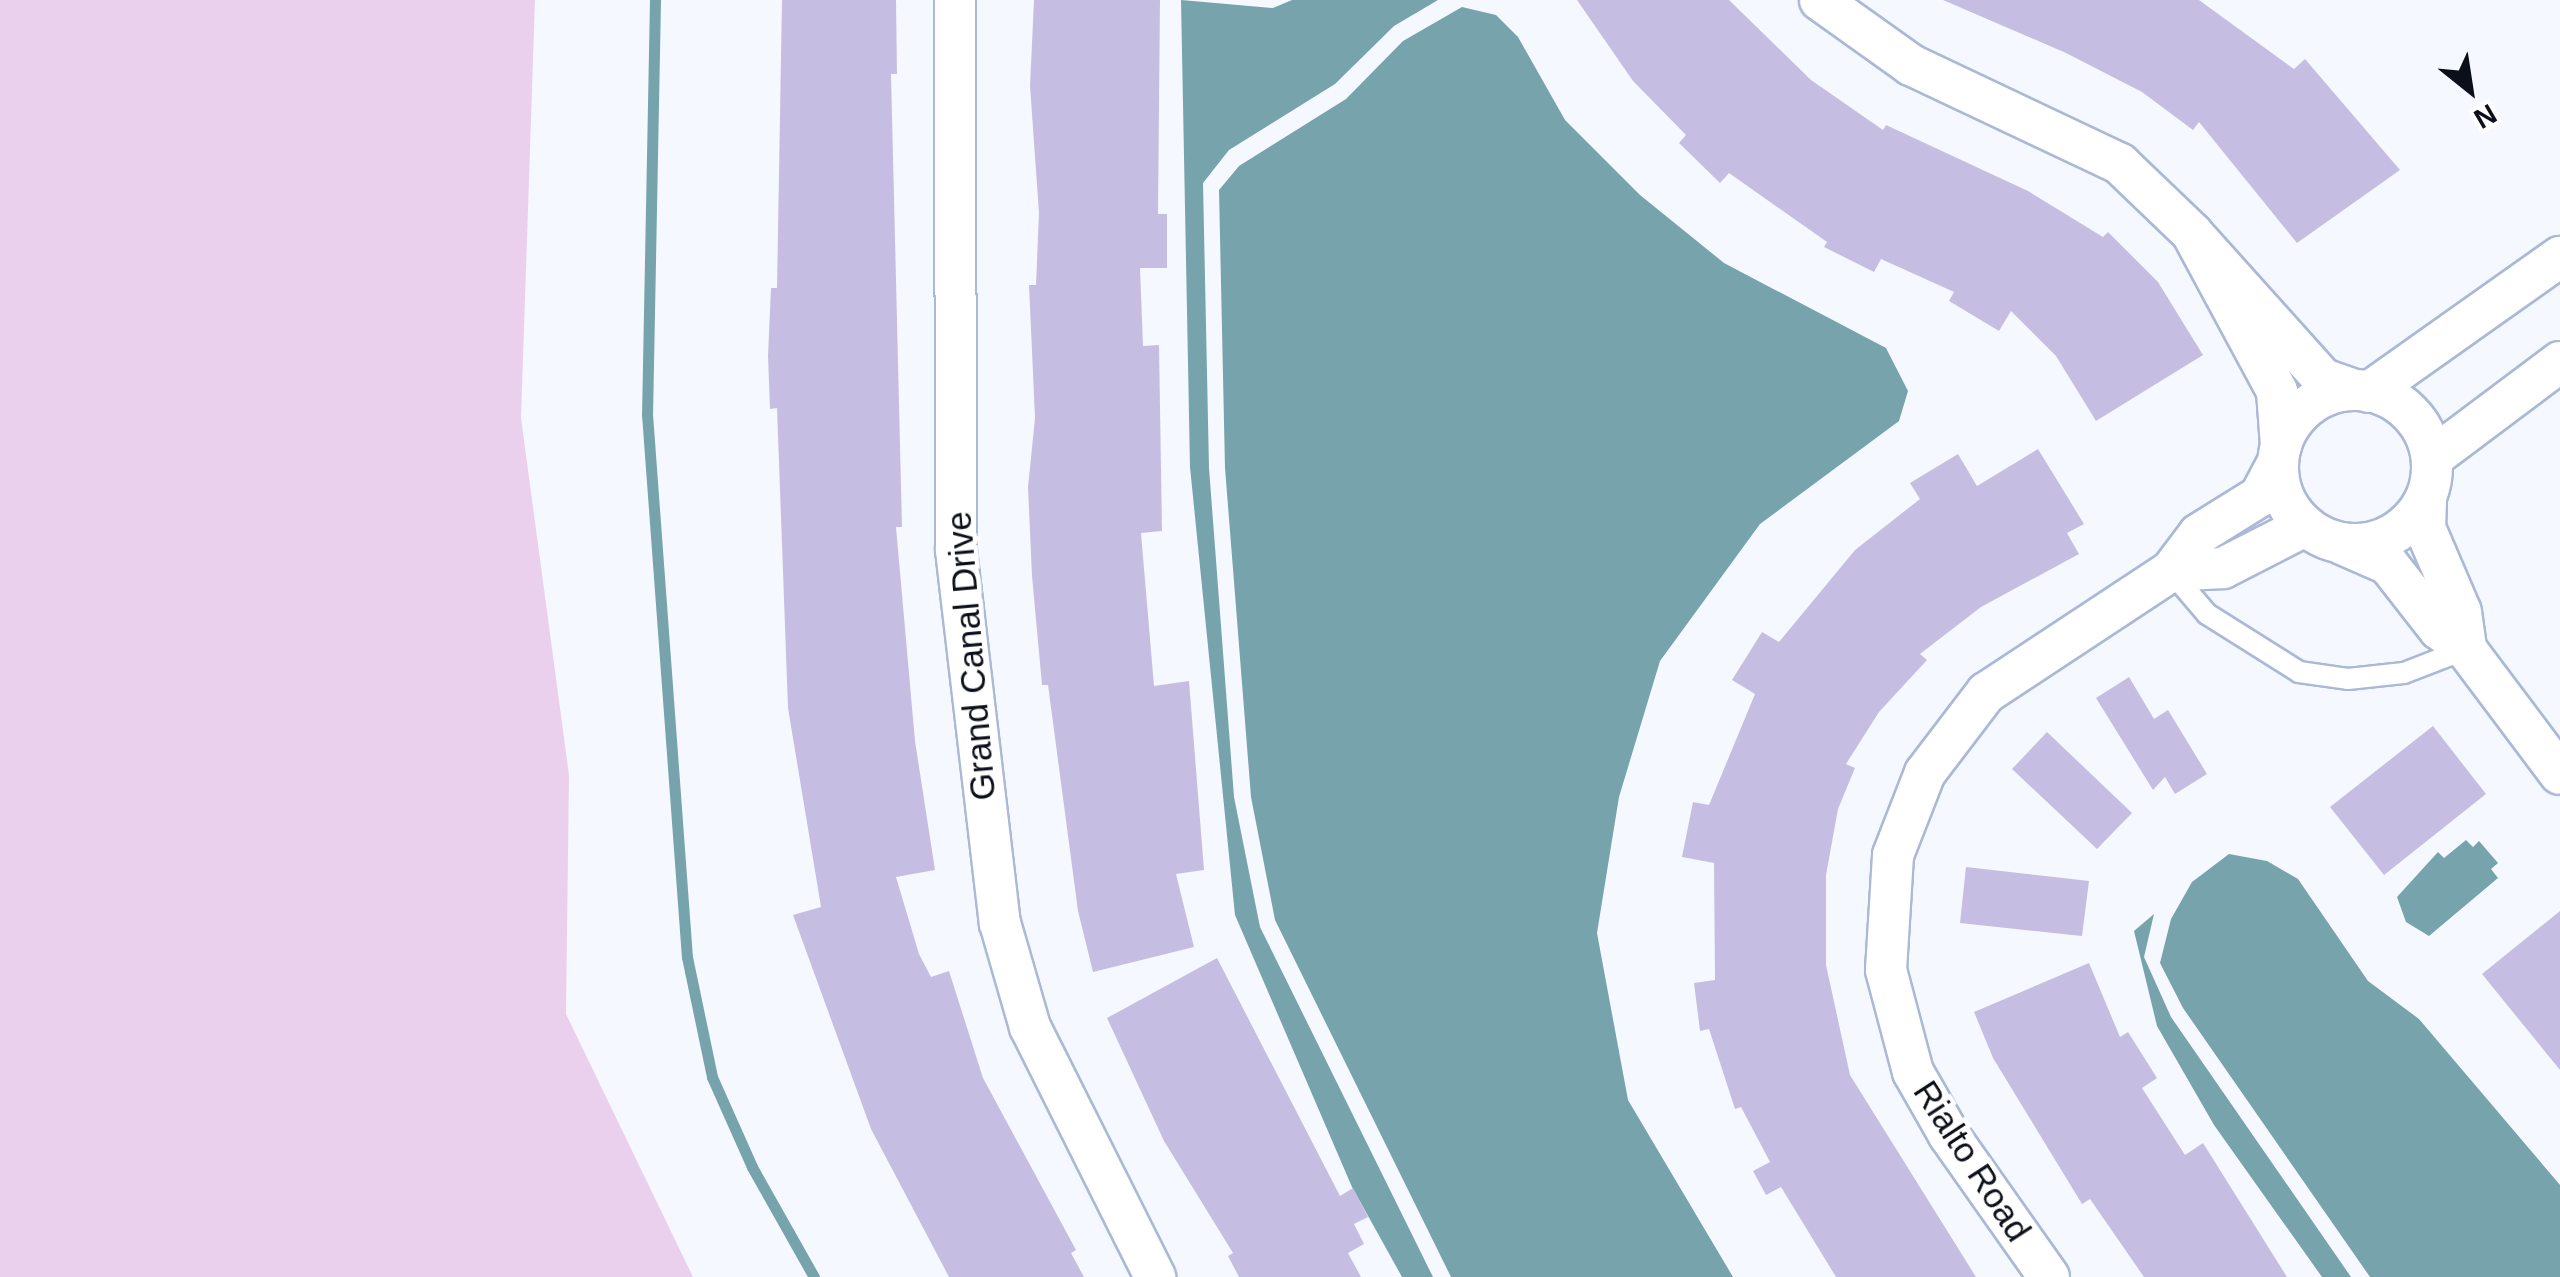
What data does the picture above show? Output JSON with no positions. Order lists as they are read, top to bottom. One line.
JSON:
{"streets":{"street":["Grand Canal Drive","Rialto Road"]},"north":"bottom right"}
